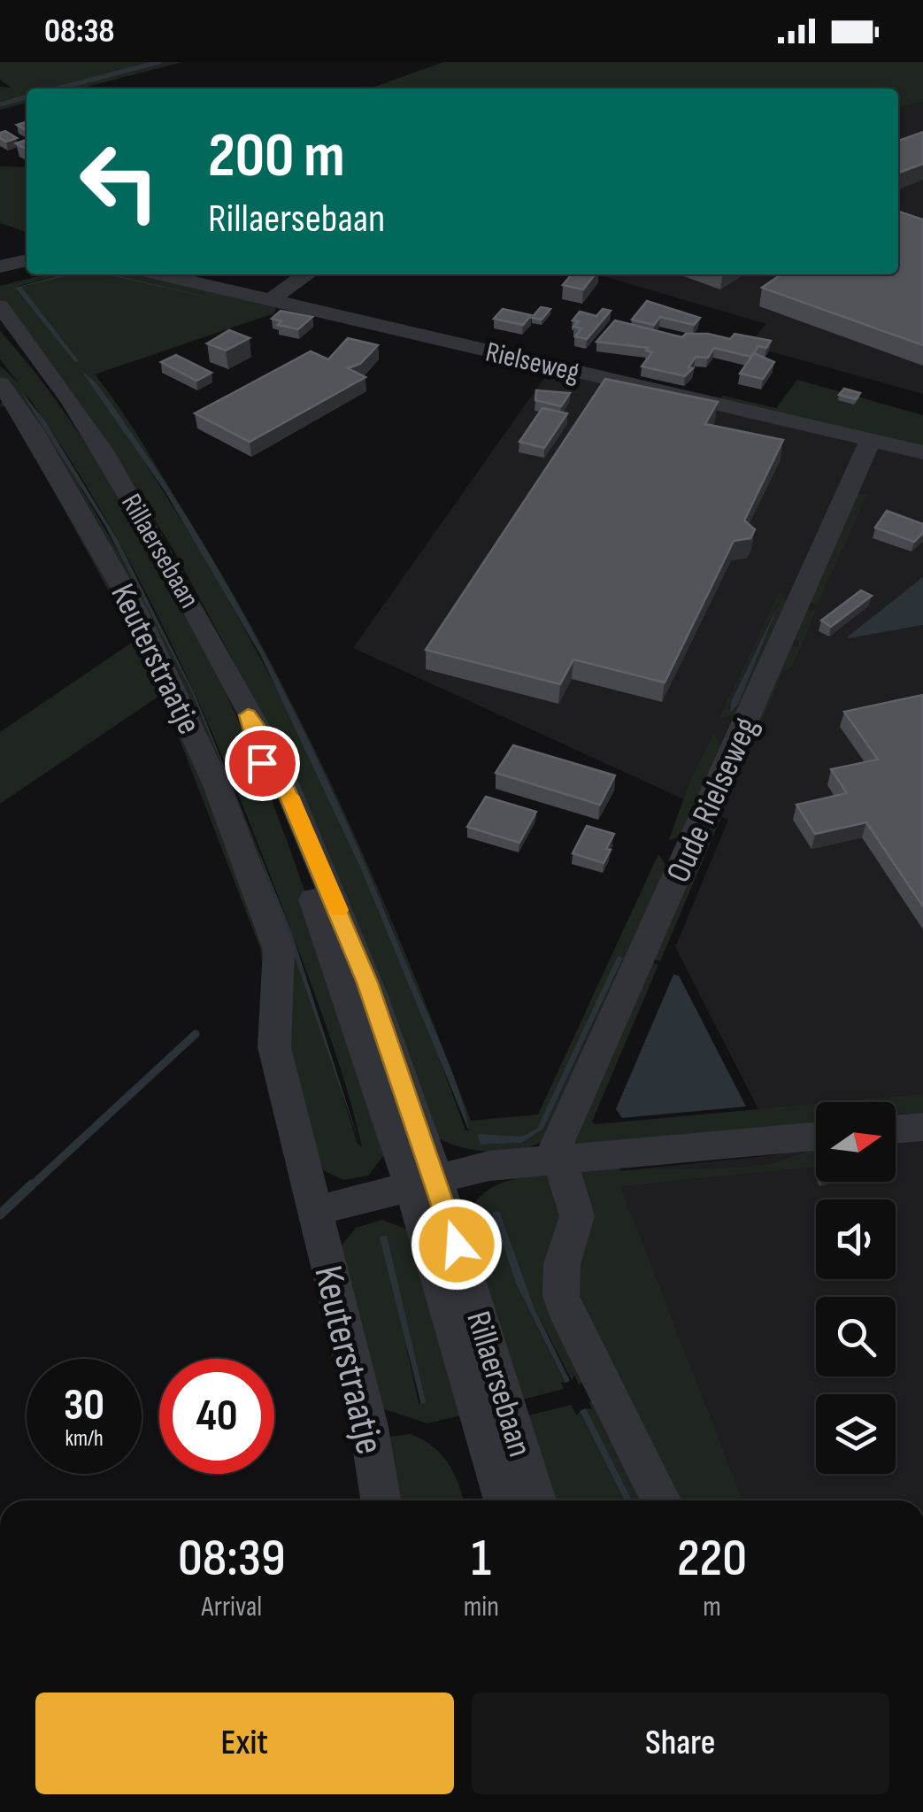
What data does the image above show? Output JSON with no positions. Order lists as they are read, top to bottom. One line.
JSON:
{"streets":{"street":["Rielseweg","Rillaersebaan","Keuterstraatje","Oude Rielseweg"]},"crossings":[["Rielseweg","Oude Rielseweg"]],"north":"right","page":{"status":"08:38","turn":["200 m","Rillaersebaan"],"speed":"30 km/h","limit":"40","eta":["08:39","Arrival","1","min","220","m"],"buttons":["Exit","Share"]}}
